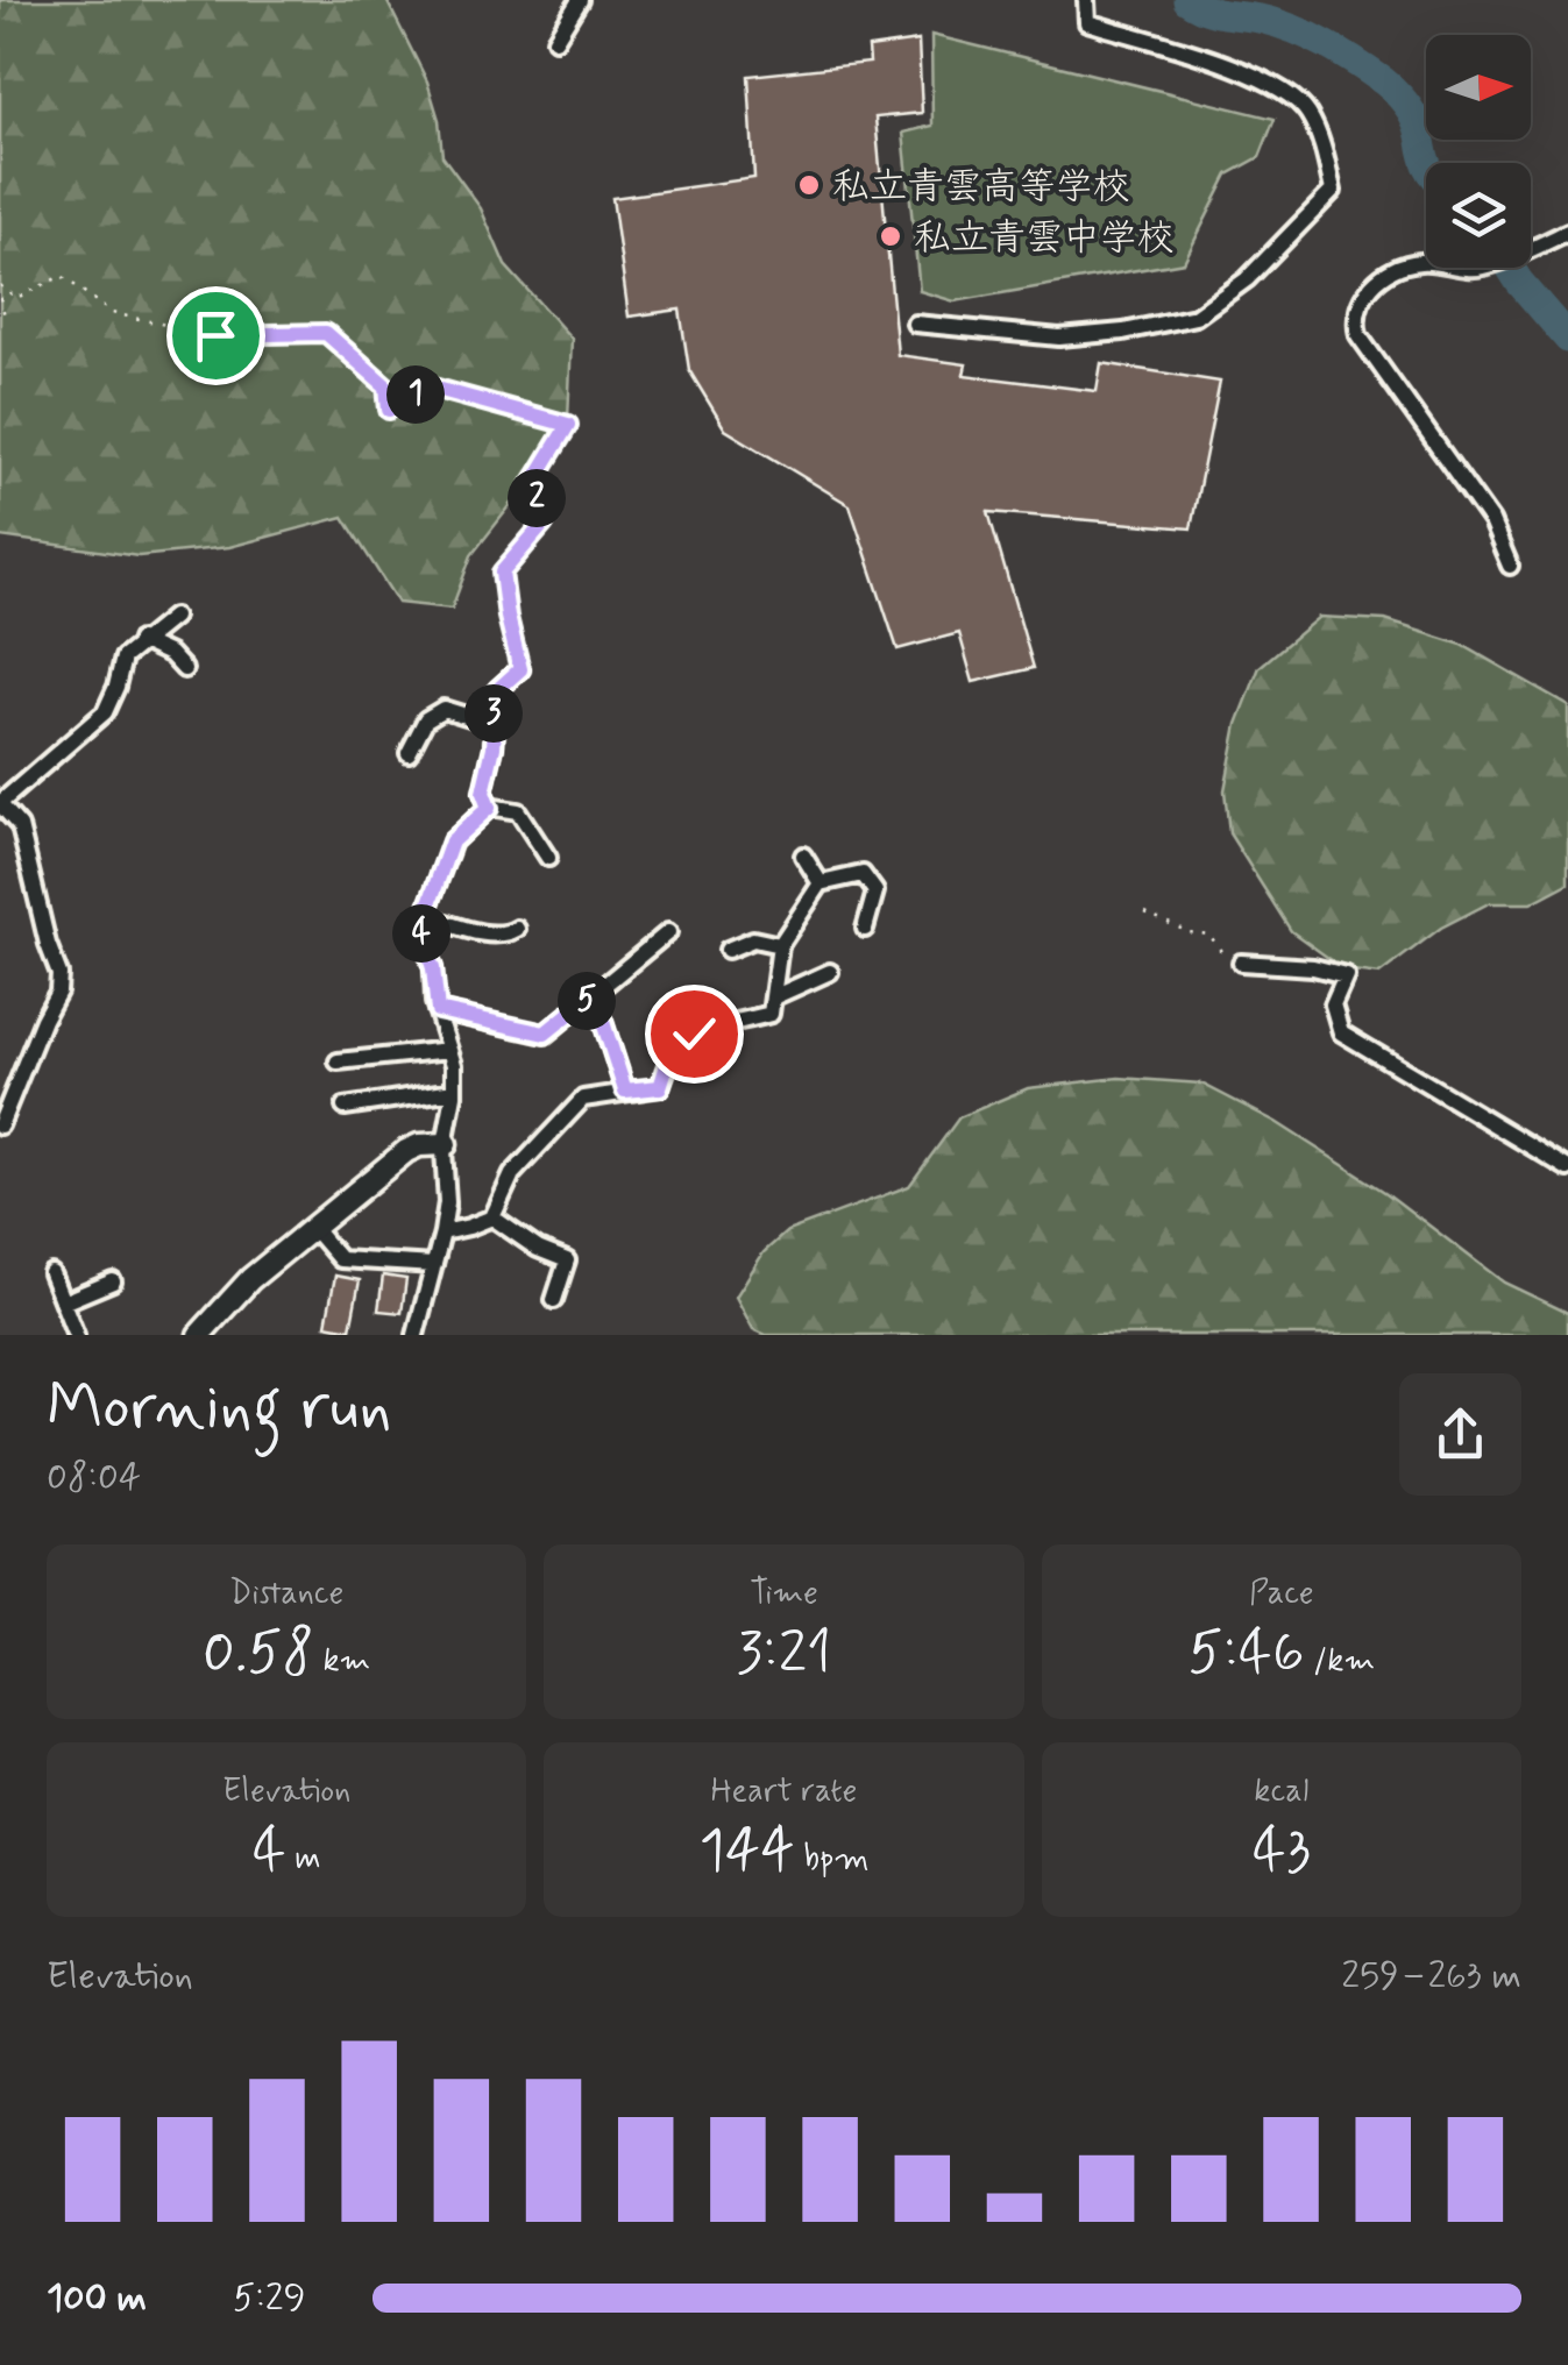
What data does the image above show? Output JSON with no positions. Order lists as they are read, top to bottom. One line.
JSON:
{"places":["私立青雲高等学校","私立青雲中学校"],"north":"right","page":{"pins":["1","2","3","4","5"],"heading":["Morning run","08:04"],"stats":[["Distance","0.58 km"],["Time","3:21"],["Pace","5:46 /km"],["Elevation","4 m"],["Heart rate","144 bpm"],["kcal","43"]],"chart":["Elevation","259–263 m"],"list":[{"name":"100 m","note":"5:29"}]}}
